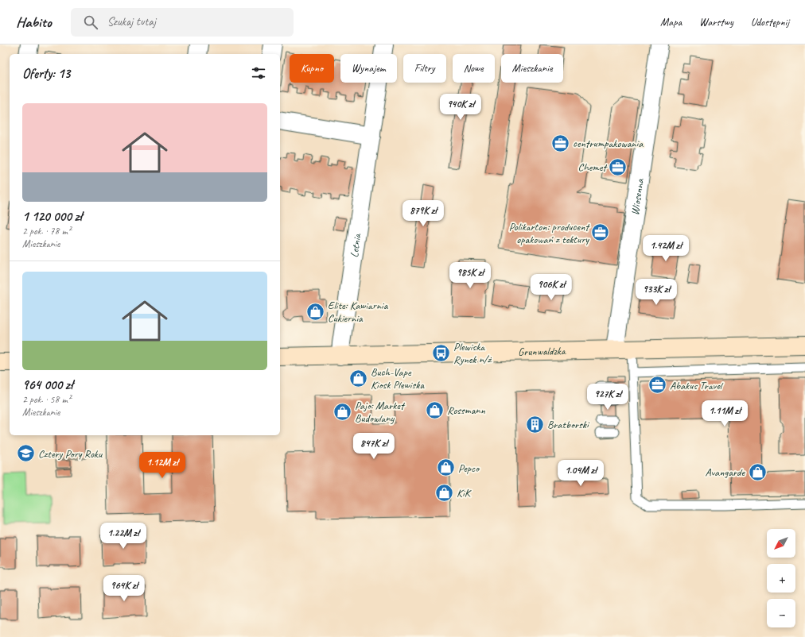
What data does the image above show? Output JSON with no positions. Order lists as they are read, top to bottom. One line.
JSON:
{"streets":{"street":["Wiosenna","Letnia","Grunwaldzka"]},"crossings":[["Wiosenna","Grunwaldzka"],["Letnia","Grunwaldzka"]],"places":{"office":["centrumpakowania","Chemet","Polikarton: producent opakowań z tektury","Abakus Travel"],"shop":["Elite: Kawiarnia Cukiernia","Buch-Vape Kiosk Plewiska","Rossmann","Pajo: Market Budowlany","Pepco","Avangarde","KiK"],"bus stop":["Plewiska Rynek n/ż"],"building":["Bratborski"],"school or university":["Cztery Pory Roku"]},"north":"bottom left","page":{"header":"Habito","search":"Szukaj tutaj","nav":["Mapa","Warstwy","Udostępnij"],"chip":["Kupno","Wynajem","Filtry","Nowe","Mieszkanie"],"heading":"Oferty: 13","list":[{"name":"1 120 000 zł","note":"2 pok. · 78 m² · Mieszkanie"},{"name":"964 000 zł","note":"2 pok. · 58 m² · Mieszkanie"}],"price":["940K zł","879K zł","1.42M zł","985K zł","906K zł","933K zł","927K zł","1.11M zł","847K zł","1.12M zł","1.04M zł","1.22M zł","964K zł"],"map_buttons":["+","−"]}}
